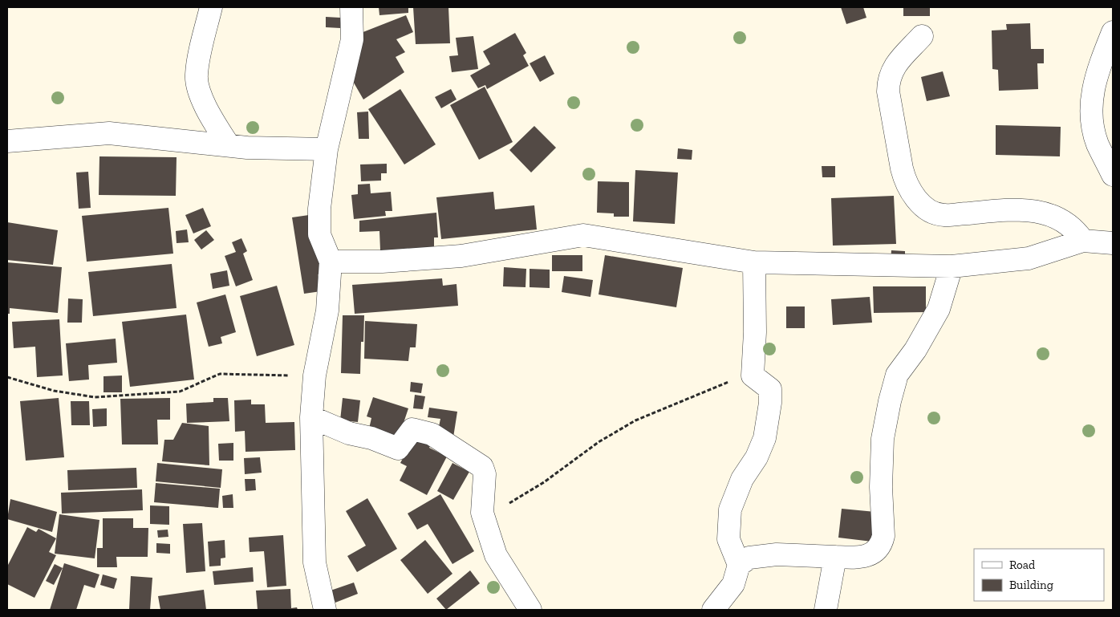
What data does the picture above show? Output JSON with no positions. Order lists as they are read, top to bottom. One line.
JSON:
{"legend":["Road","Building"]}
